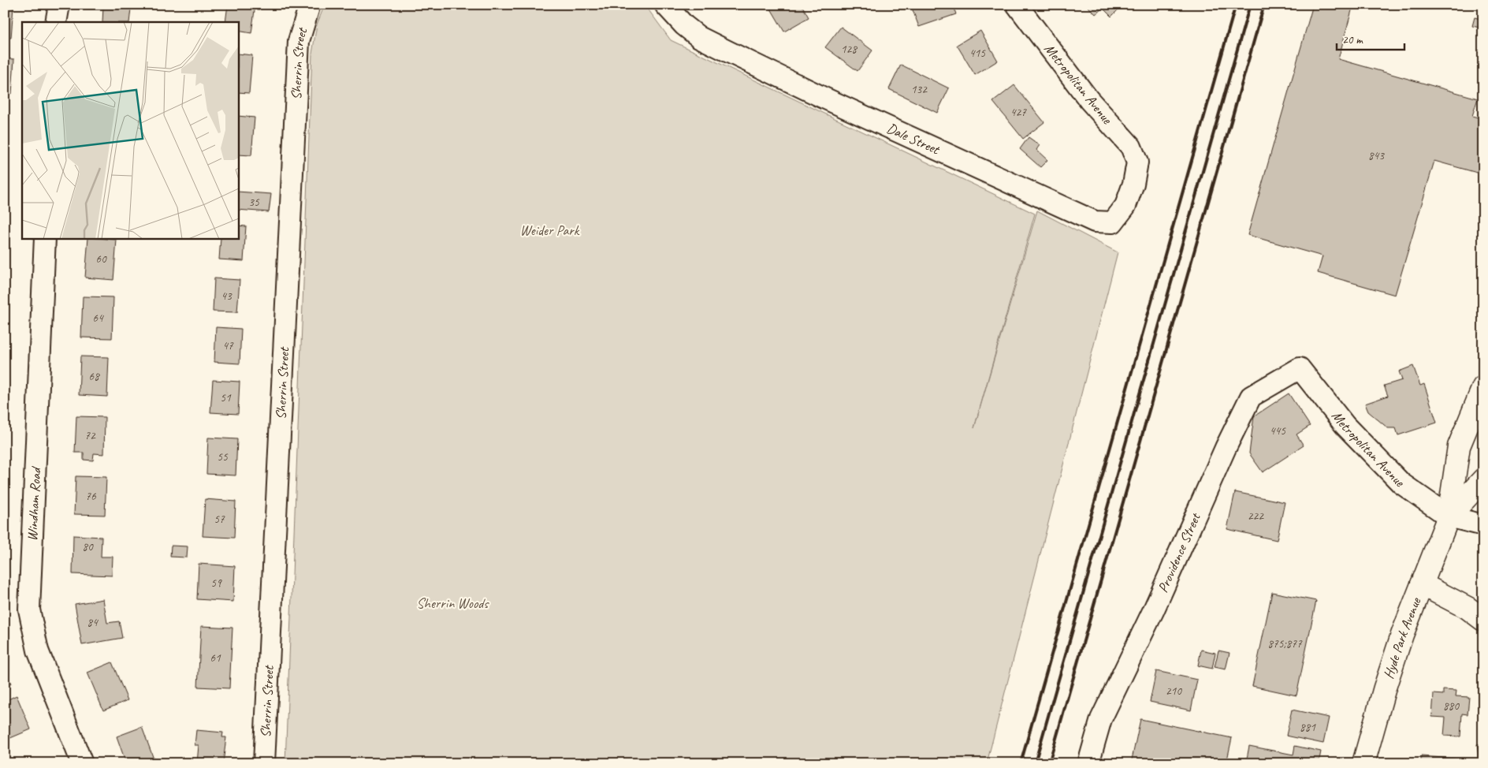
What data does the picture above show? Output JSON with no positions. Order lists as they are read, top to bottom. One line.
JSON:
{"streets":{"main road":["Hyde Park Avenue"],"street":["Sherrin Street","Metropolitan Avenue","Dale Street","Windham Road","Providence Street"]},"crossings":[["Metropolitan Avenue","Dale Street"],["Metropolitan Avenue","Providence Street"],["Metropolitan Avenue","Hyde Park Avenue"]],"parks":["Weider Park","Sherrin Woods"],"house_numbers":["128","415","132","427","843","35","60","43","64","47","68","51","445","72","55","76","222","57","80","59","84","875;877","61","210","880","881"],"scale_bar":"20 m"}
